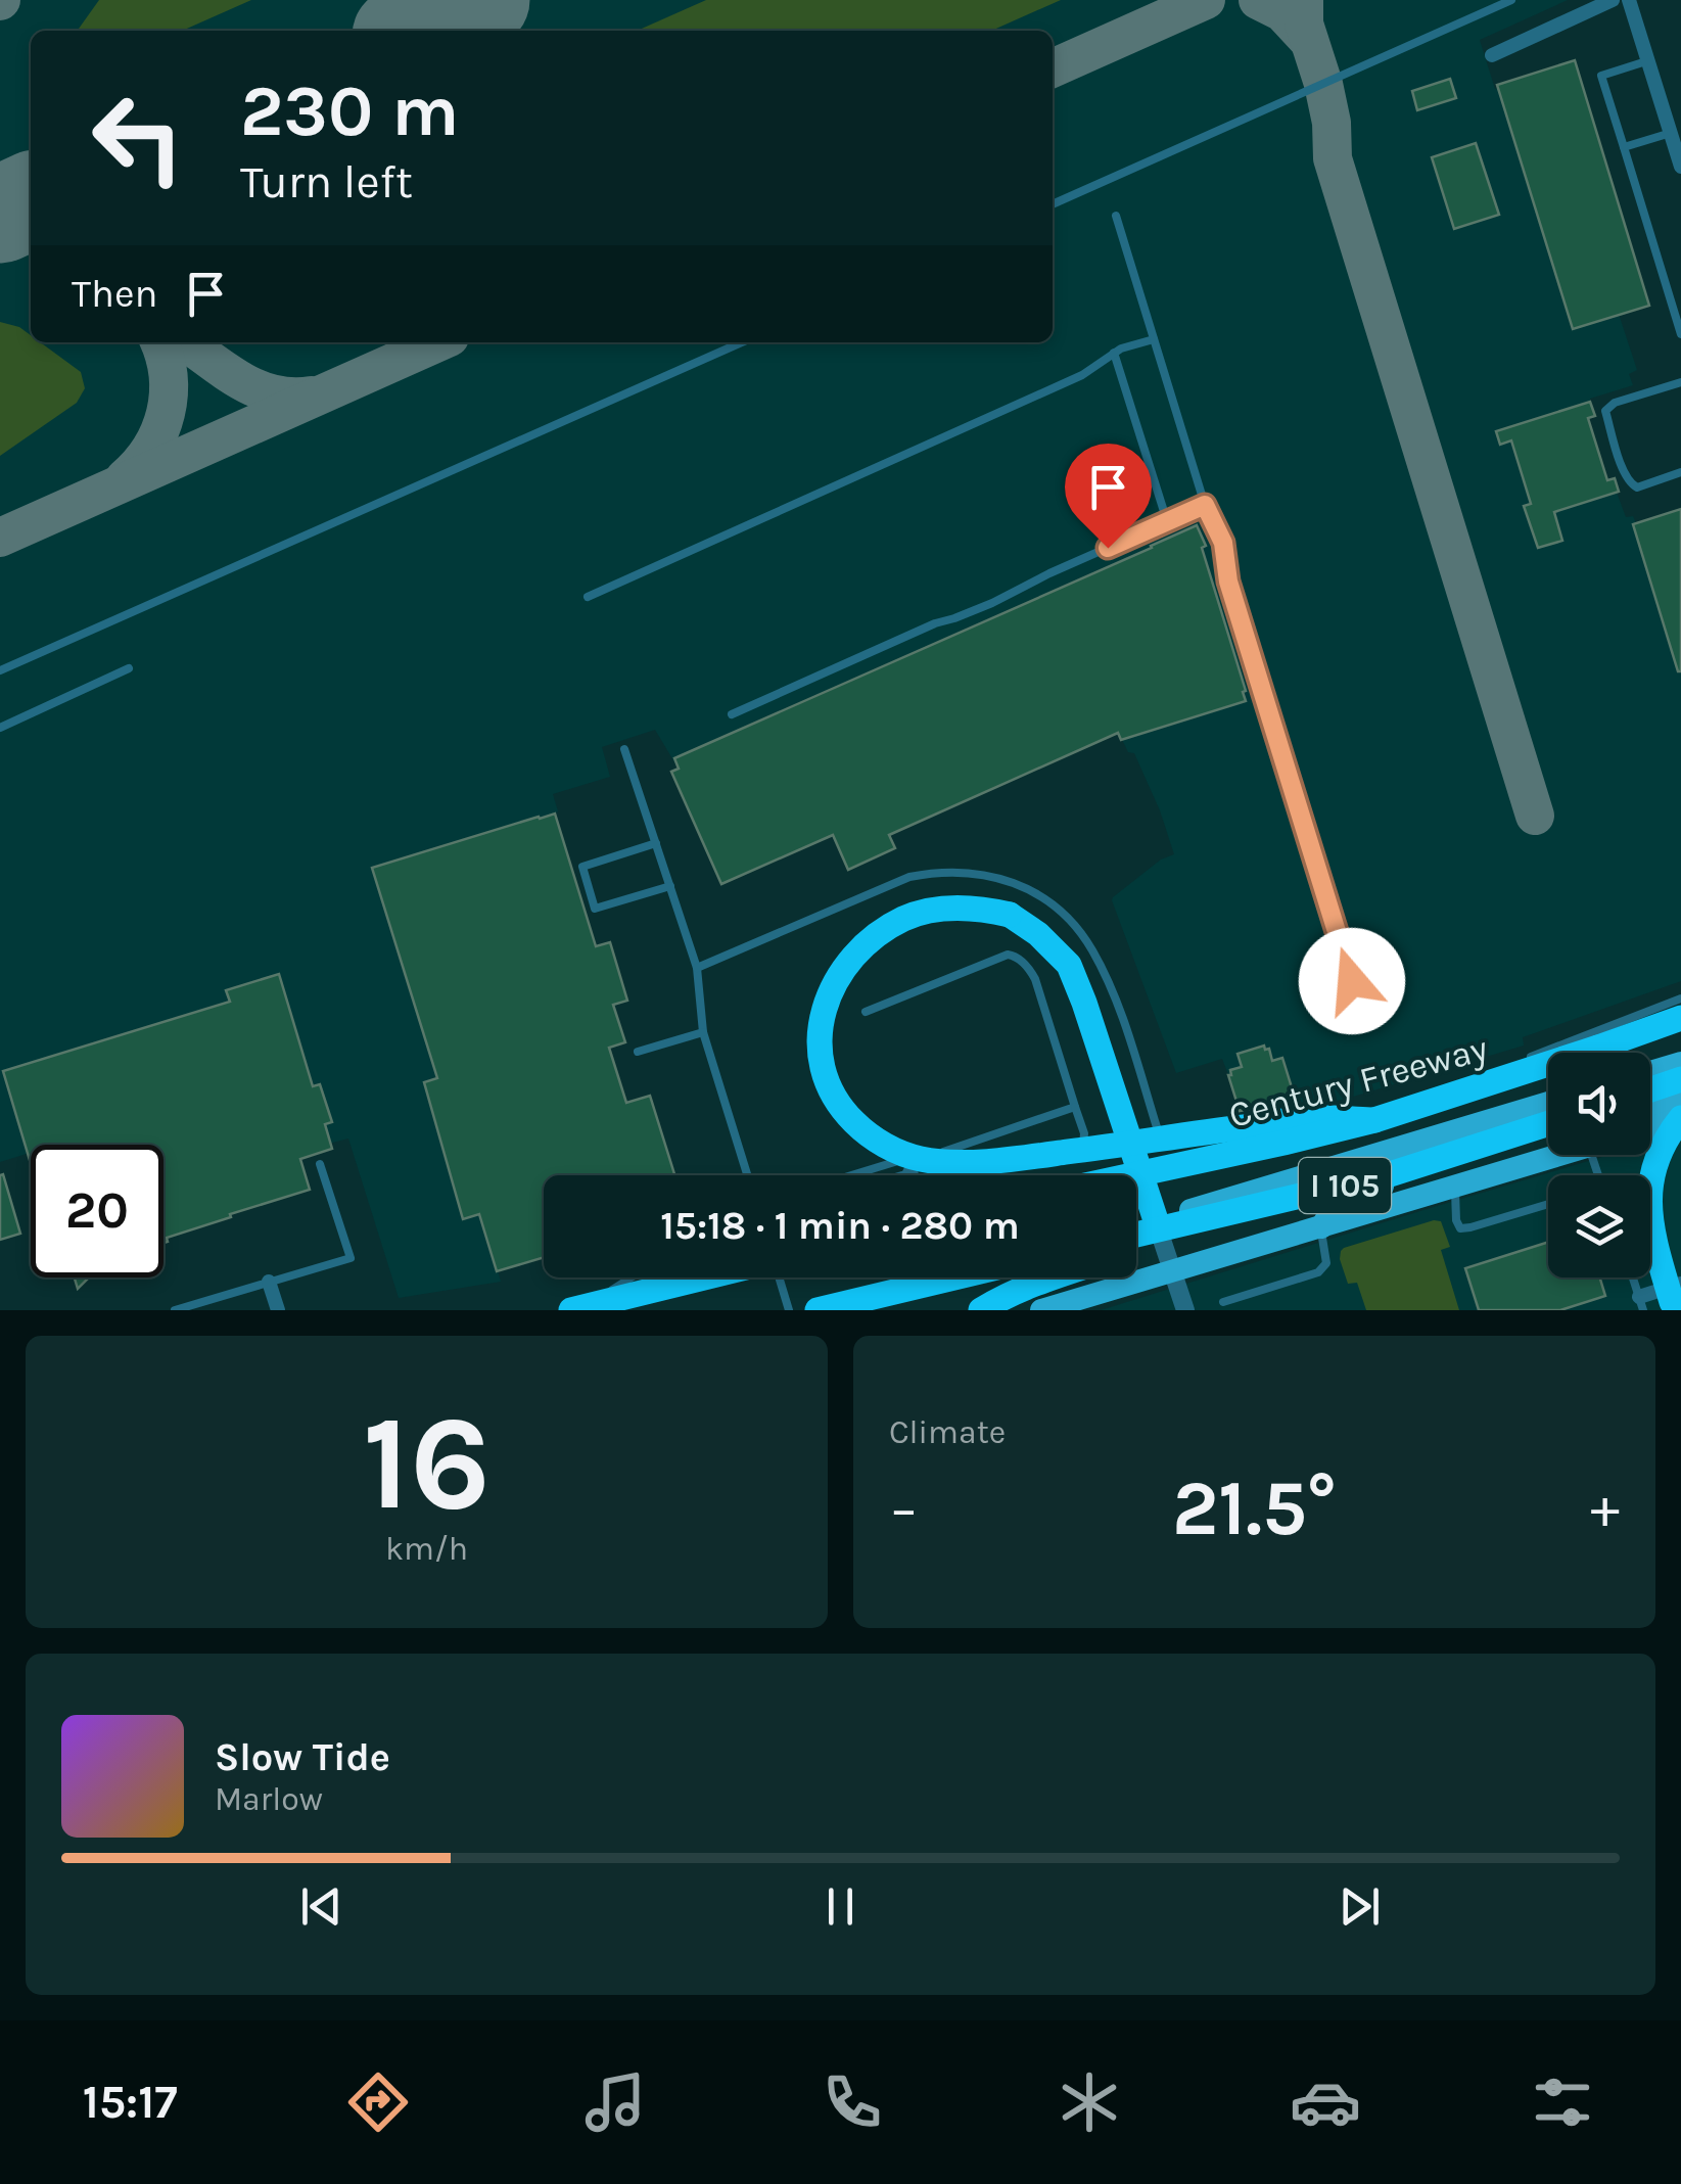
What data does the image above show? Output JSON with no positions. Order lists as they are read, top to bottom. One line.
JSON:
{"streets":{"highway":["Century Freeway","I 105"]},"page":{"turn":["230 m","Turn left"],"then":"Then","limit":"20","trip":"15:18 · 1 min · 280 m","tile":[["16","km/h"],"Climate"],"heat":["−","21.5°","+"],"song":["Slow Tide","Marlow"],"tabs":"15:17"}}
